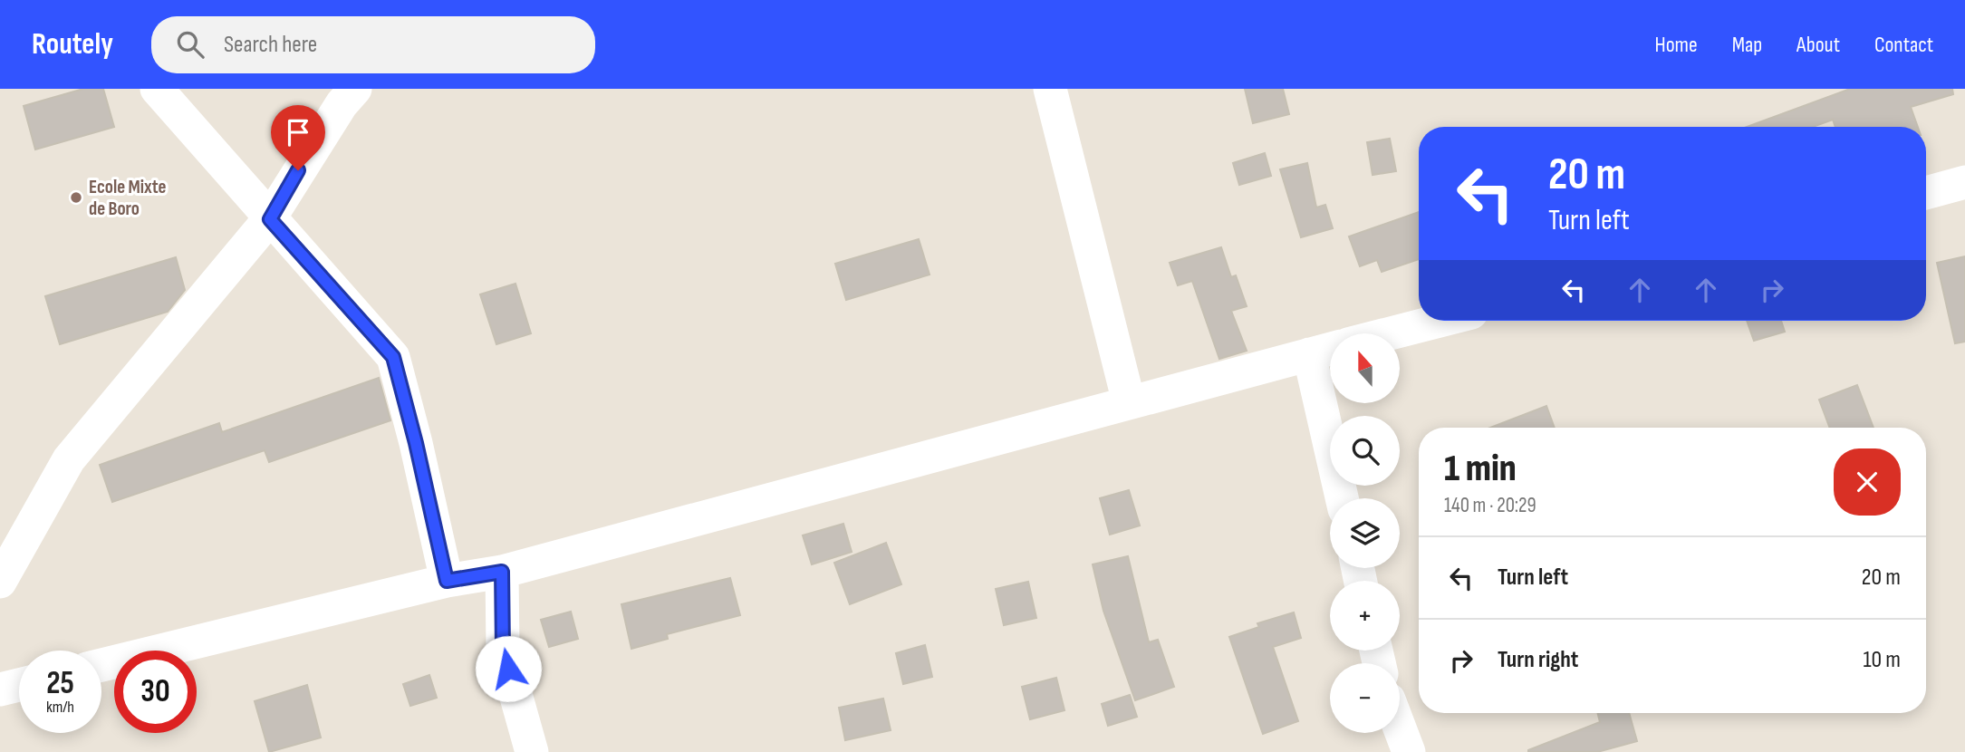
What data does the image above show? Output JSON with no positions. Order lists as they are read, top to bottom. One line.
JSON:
{"places":["Ecole Mixte de Boro"],"north":"top","page":{"header":"Routely","search":"Search here","nav":["Home","Map","About","Contact"],"turn":["20 m","Turn left"],"map_buttons":["+","−"],"heading":["1 min","140 m · 20:29"],"list":[{"name":"Turn left","value":"20 m"},{"name":"Turn right","value":"10 m"}],"speed":"25 km/h","limit":"30"}}
